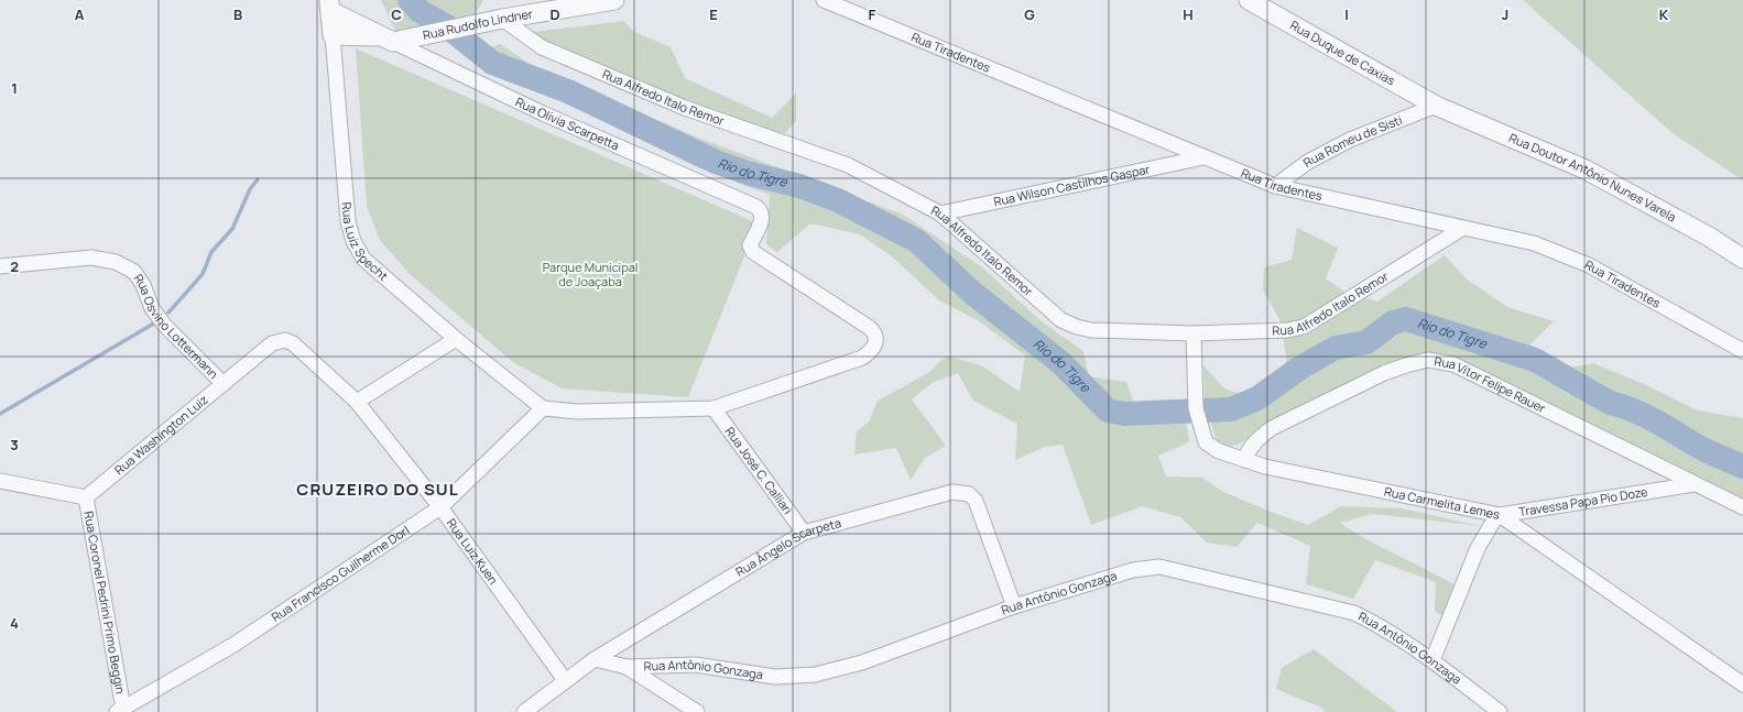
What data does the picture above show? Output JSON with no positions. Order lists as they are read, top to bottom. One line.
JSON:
{"streets":{"street":["Rua Rudolfo Lindner","Rua Tiradentes","Rua Duque de Caxias","Rua Alfredo Italo Remor","Rua Olívia Scarpetta","Rua Romeu de Sisti","Rua Doutor Antônio Nunes Varela","Rua Wilson Castilhos Gaspar","Rua Luiz Specht","Rua Osvino Lottermann","Rua Vitor Felipe Rauer","Rua Washington Luiz","Rua José C. Calliari","Travessa Papa Pio Doze","Rua Carmelita Lemes","Rua Ângelo Scarpeta","Rua Luiz Kuen","Rua Francisco Guilherme Dorl","Rua Antônio Gonzaga","Rua Coronel Pedrini Primo Beggin"]},"crossings":[["Rua Rudolfo Lindner","Rua Alfredo Italo Remor"],["Rua Rudolfo Lindner","Rua Olívia Scarpetta"],["Rua Tiradentes","Rua Alfredo Italo Remor"],["Rua Tiradentes","Rua Romeu de Sisti"],["Rua Tiradentes","Rua Wilson Castilhos Gaspar"],["Rua Duque de Caxias","Rua Romeu de Sisti"],["Rua Duque de Caxias","Rua Doutor Antônio Nunes Varela"],["Rua Alfredo Italo Remor","Rua Wilson Castilhos Gaspar"],["Rua Alfredo Italo Remor","Rua Carmelita Lemes"],["Rua Olívia Scarpetta","Rua Luiz Specht"],["Rua Olívia Scarpetta","Rua José C. Calliari"],["Rua Romeu de Sisti","Rua Doutor Antônio Nunes Varela"],["Rua Luiz Specht","Rua Francisco Guilherme Dorl"],["Rua Osvino Lottermann","Rua Washington Luiz"],["Rua Vitor Felipe Rauer","Travessa Papa Pio Doze"],["Rua Vitor Felipe Rauer","Rua Carmelita Lemes"],["Rua Washington Luiz","Rua Luiz Kuen"],["Rua Washington Luiz","Rua Coronel Pedrini Primo Beggin"],["Rua José C. Calliari","Rua Ângelo Scarpeta"],["Travessa Papa Pio Doze","Rua Carmelita Lemes"],["Rua Ângelo Scarpeta","Rua Luiz Kuen"],["Rua Ângelo Scarpeta","Rua Antônio Gonzaga"],["Rua Luiz Kuen","Rua Francisco Guilherme Dorl"],["Rua Francisco Guilherme Dorl","Rua Coronel Pedrini Primo Beggin"]],"districts":["CRUZEIRO DO SUL"],"water":["Rio do Tigre"],"parks":["Parque Municipal de Joaçaba"],"grid":{"columns":["A","B","C","D","E","F","G","H","I","J","K"],"rows":["1","2","3","4"]}}
